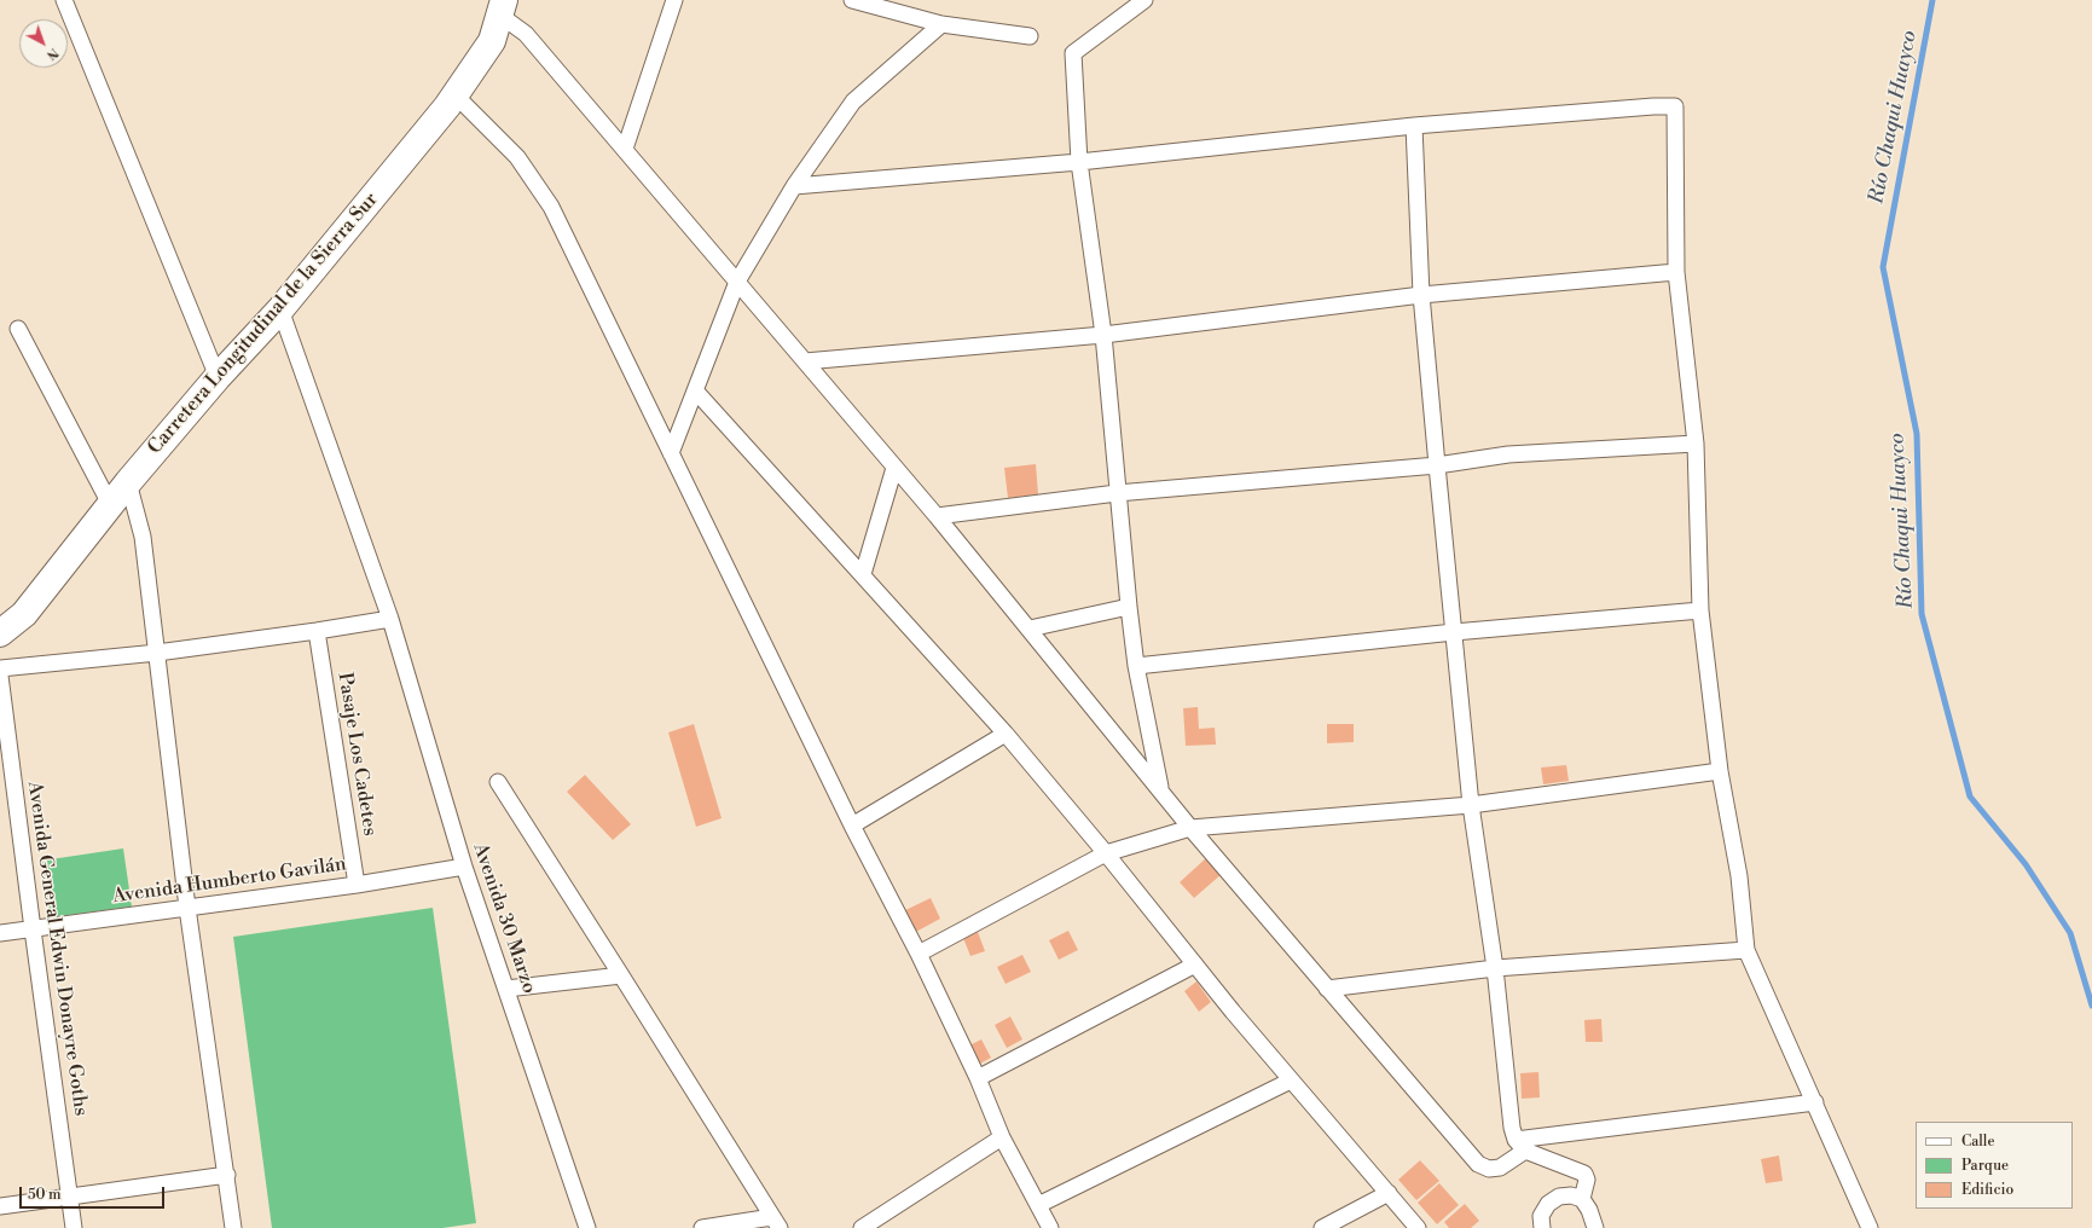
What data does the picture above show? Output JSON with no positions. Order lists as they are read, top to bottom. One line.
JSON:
{"streets":{"highway":["Carretera Longitudinal de la Sierra Sur"],"street":["Pasaje Los Cadetes","Avenida Humberto Gavilán","Avenida 30 Marzo","Avenida General Edwin Donayre Goths"]},"crossings":[["Carretera Longitudinal de la Sierra Sur","Avenida 30 Marzo"],["Pasaje Los Cadetes","Avenida Humberto Gavilán"],["Avenida Humberto Gavilán","Avenida 30 Marzo"],["Avenida Humberto Gavilán","Avenida General Edwin Donayre Goths"]],"water":["Río Chaqui Huayco"],"legend":["Calle","Parque","Edificio"],"scale_bar":"50 m","north":"bottom right"}
